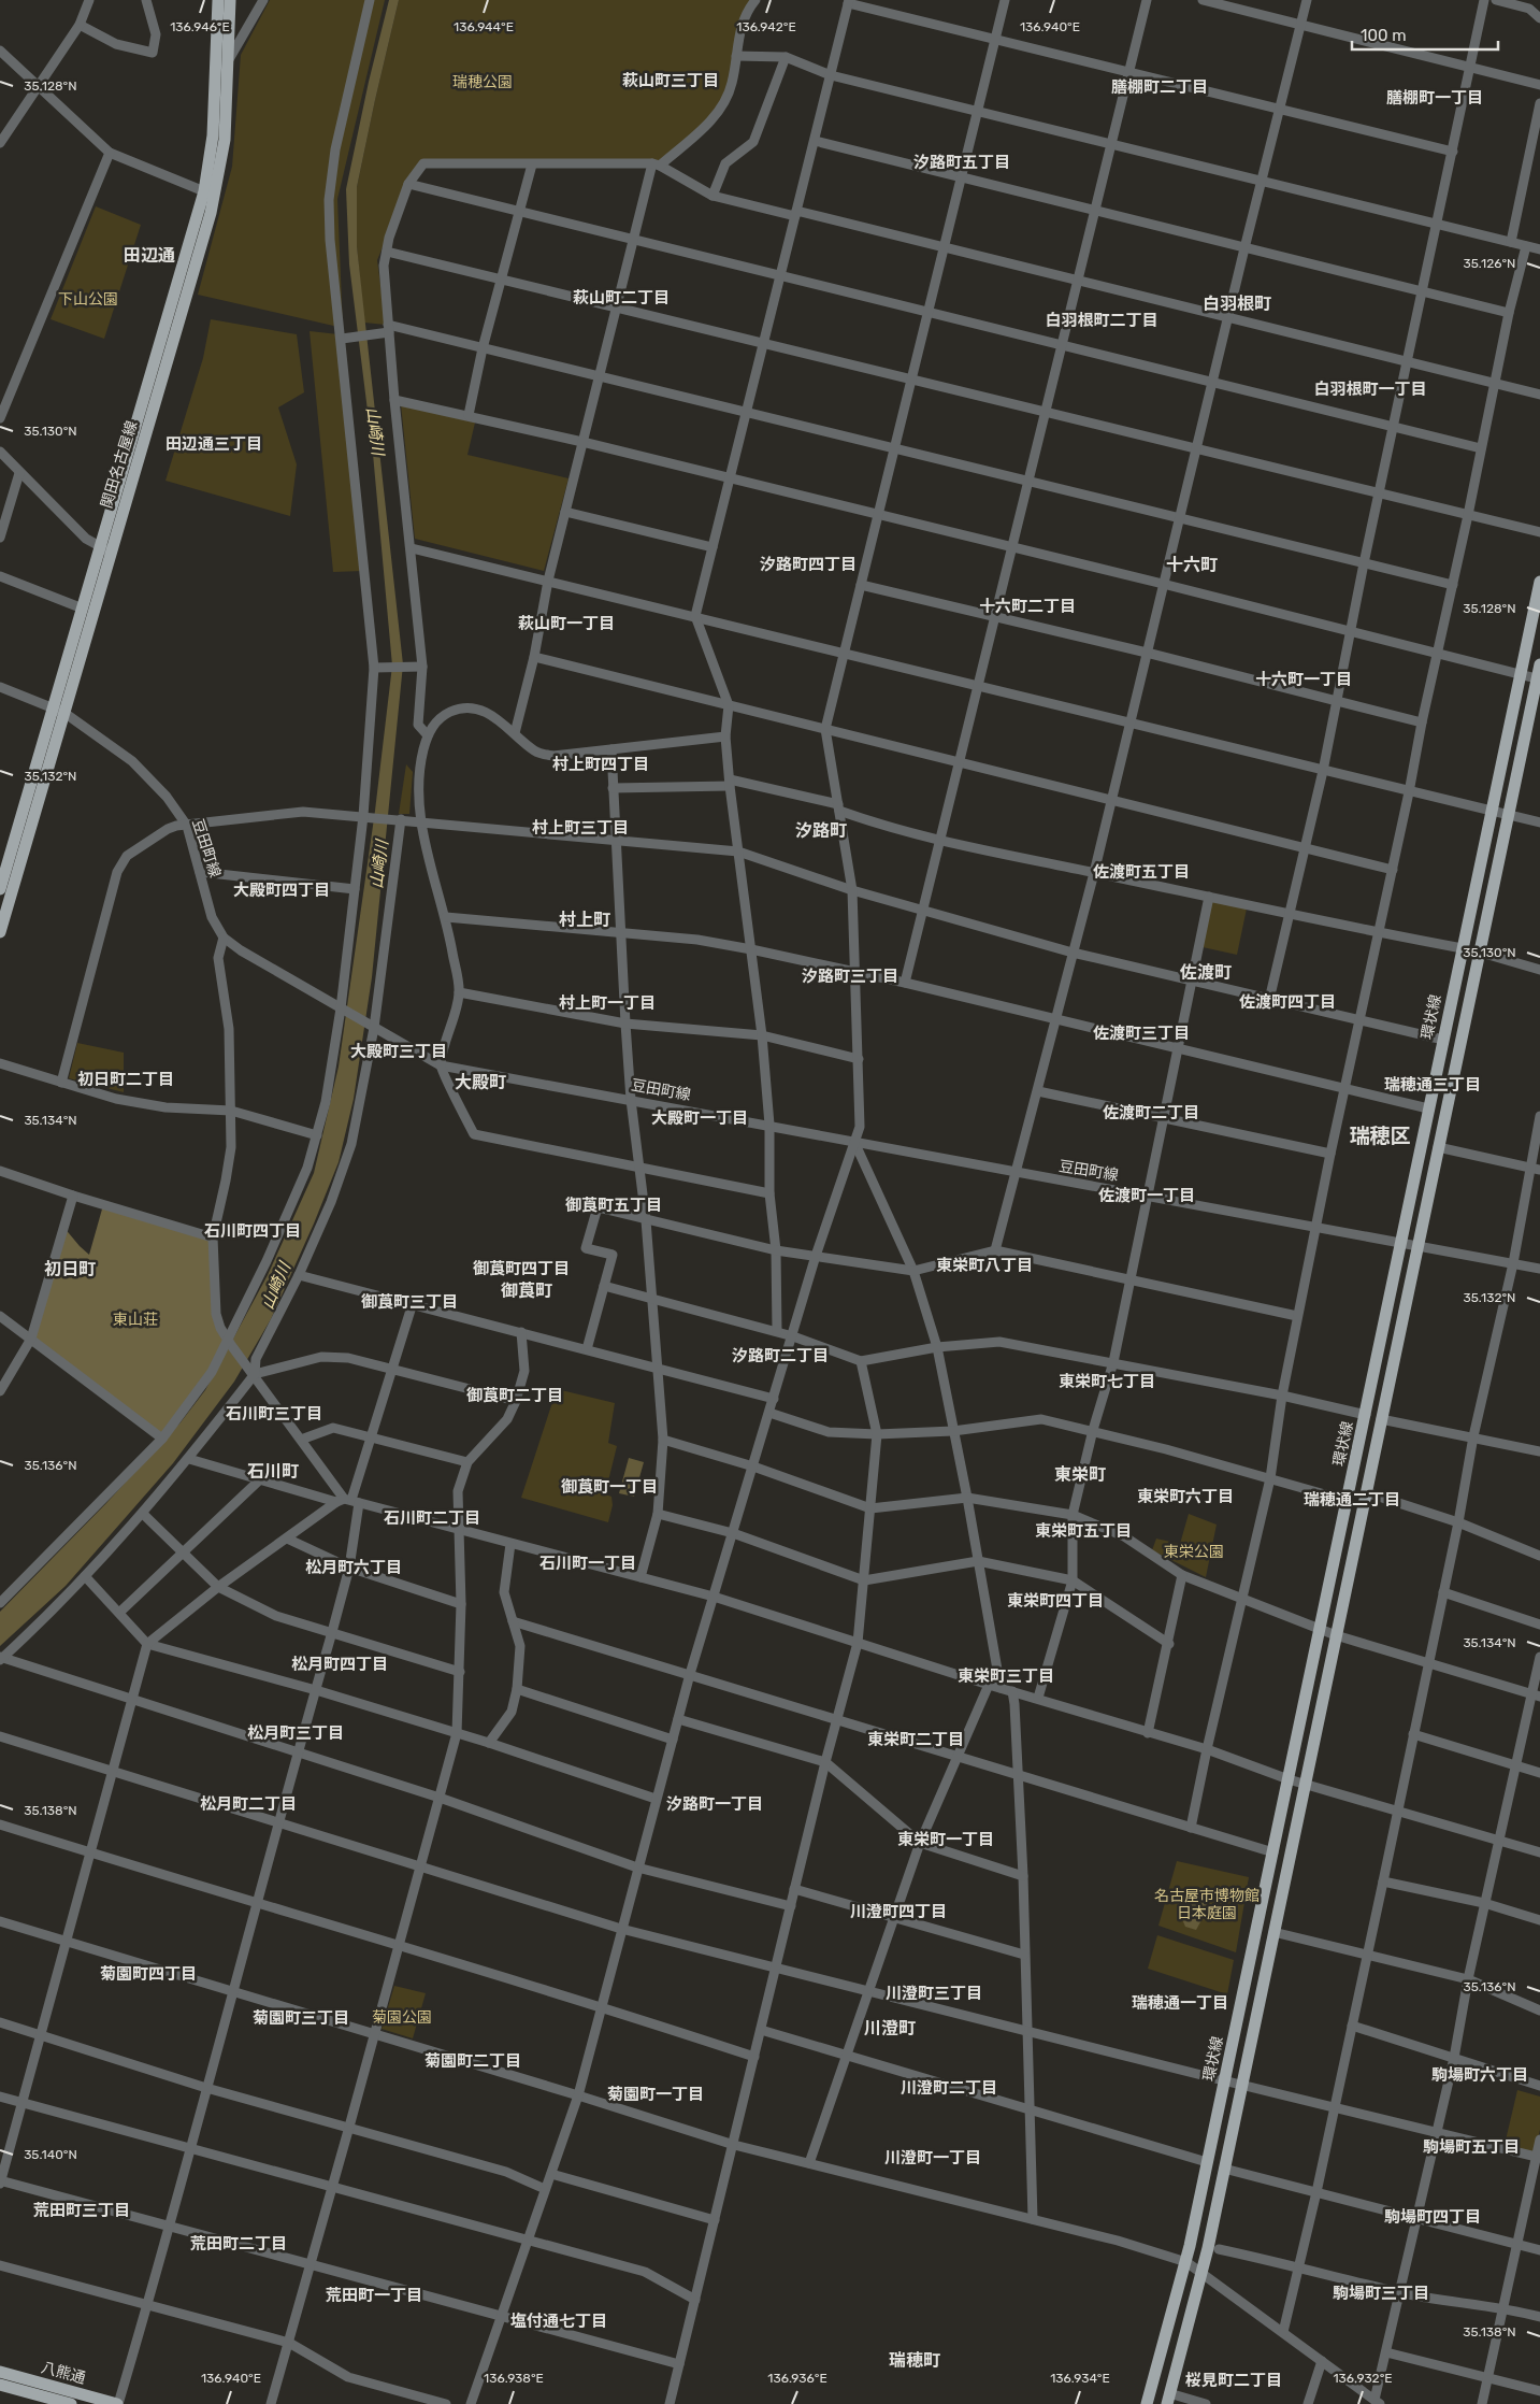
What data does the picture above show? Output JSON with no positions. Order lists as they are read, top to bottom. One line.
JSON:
{"streets":{"main road":["関田名古屋線","環状線","八熊通"],"street":["豆田町線"]},"crossings":[["関田名古屋線","豆田町線"],["豆田町線","環状線"]],"districts":["萩山町三丁目","膳棚町二丁目","膳棚町一丁目","汐路町五丁目","田辺通","萩山町二丁目","白羽根町","白羽根町二丁目","白羽根町一丁目","田辺通三丁目","汐路町四丁目","十六町","十六町二丁目","萩山町一丁目","十六町一丁目","村上町四丁目","村上町三丁目","汐路町","佐渡町五丁目","大殿町四丁目","村上町","佐渡町","汐路町三丁目","佐渡町四丁目","村上町一丁目","佐渡町三丁目","大殿町三丁目","初日町二丁目","大殿町","瑞穂通三丁目","佐渡町二丁目","大殿町一丁目","瑞穂区","佐渡町一丁目","御莨町五丁目","石川町四丁目","東栄町八丁目","初日町","御莨町四丁目","御莨町","御莨町三丁目","汐路町二丁目","東栄町七丁目","御莨町二丁目","石川町三丁目","石川町","東栄町","御莨町一丁目","東栄町六丁目","瑞穂通二丁目","石川町二丁目","東栄町五丁目","石川町一丁目","松月町六丁目","東栄町四丁目","松月町四丁目","東栄町三丁目","松月町三丁目","東栄町二丁目","松月町二丁目","汐路町一丁目","東栄町一丁目","川澄町四丁目","菊園町四丁目","川澄町三丁目","瑞穂通一丁目","菊園町三丁目","川澄町","菊園町二丁目","駒場町六丁目","川澄町二丁目","菊園町一丁目","駒場町五丁目","川澄町一丁目","荒田町三丁目","駒場町四丁目","荒田町二丁目","駒場町三丁目","荒田町一丁目","塩付通七丁目","瑞穂町","桜見町二丁目"],"water":["山崎川"],"parks":["瑞穂公園","下山公園","東山荘","東栄公園","名古屋市博物館 日本庭園","菊園公園"],"scale_bar":"100 m","coordinates":["136.946°E","136.940°E","136.944°E","136.942°E","35.128°N","35.126°N","35.130°N","35.132°N","35.134°N","35.136°N","35.138°N","35.140°N","136.938°E","136.936°E","136.934°E","136.932°E"]}
